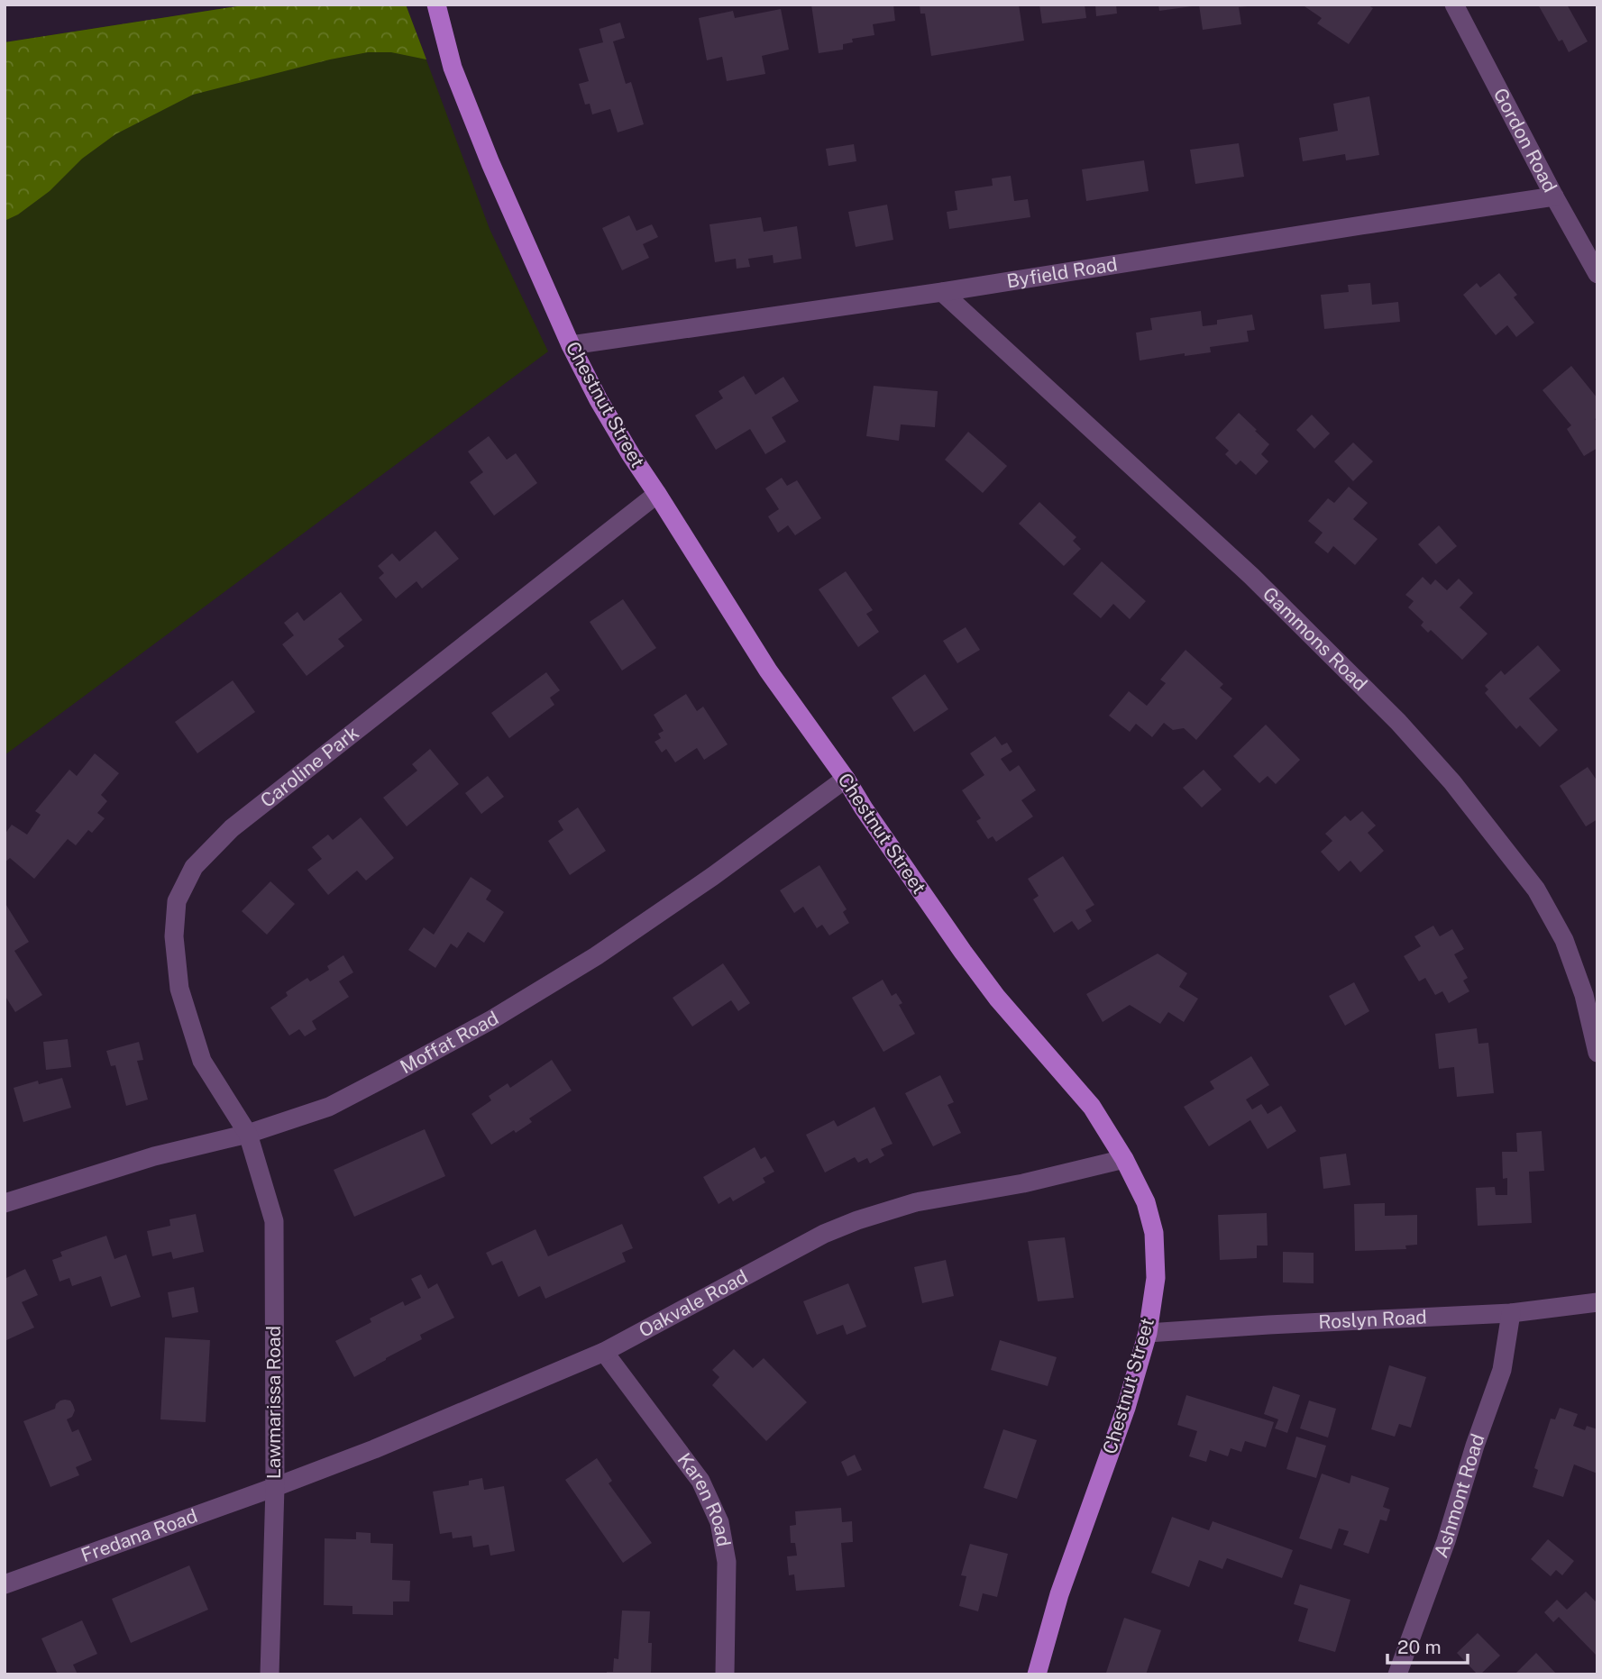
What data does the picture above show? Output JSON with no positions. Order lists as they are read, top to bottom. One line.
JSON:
{"streets":{"main road":["Chestnut Street"],"street":["Gordon Road","Byfield Road","Gammons Road","Caroline Park","Moffat Road","Oakvale Road","Roslyn Road","Lawmarissa Road","Ashmont Road","Karen Road","Fredana Road"]},"crossings":[["Gordon Road","Byfield Road"],["Byfield Road","Chestnut Street"],["Byfield Road","Gammons Road"],["Chestnut Street","Caroline Park"],["Chestnut Street","Moffat Road"],["Chestnut Street","Oakvale Road"],["Chestnut Street","Roslyn Road"],["Caroline Park","Moffat Road"],["Caroline Park","Lawmarissa Road"],["Moffat Road","Lawmarissa Road"],["Oakvale Road","Lawmarissa Road"],["Oakvale Road","Karen Road"],["Oakvale Road","Fredana Road"],["Roslyn Road","Ashmont Road"],["Lawmarissa Road","Fredana Road"]],"scale_bar":"20 m"}
